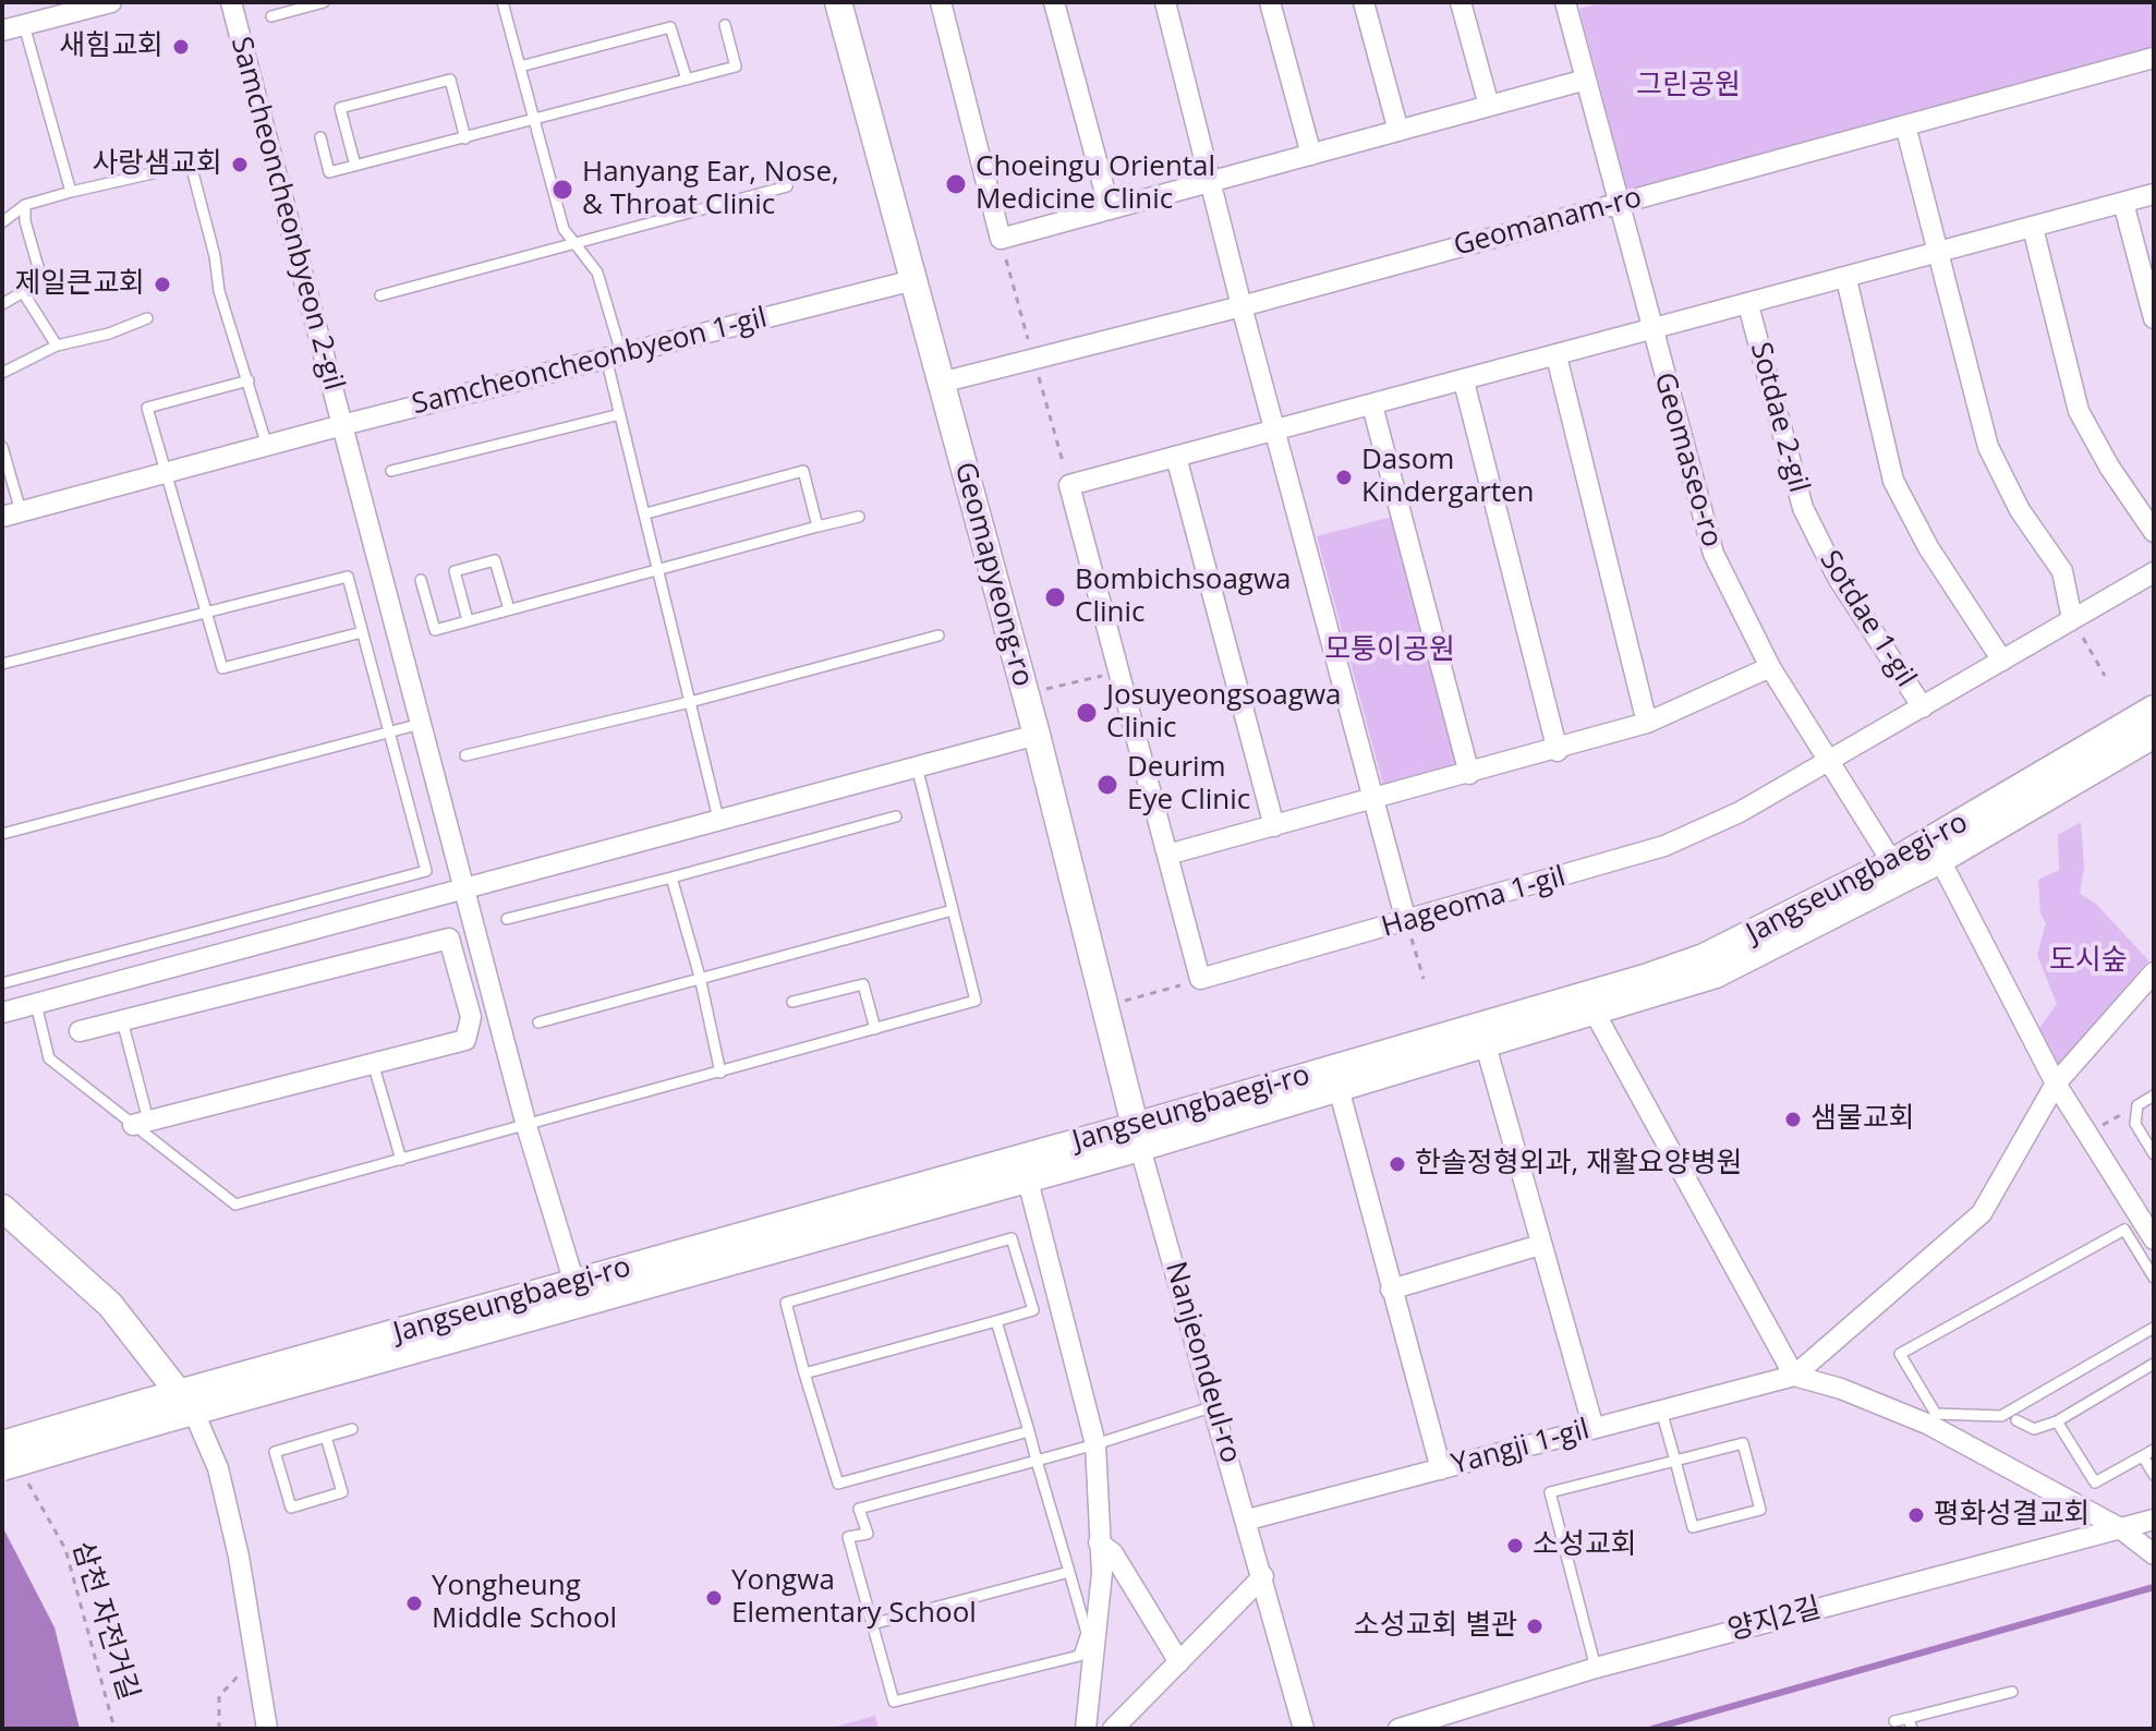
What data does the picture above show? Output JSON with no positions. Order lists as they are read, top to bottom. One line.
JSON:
{"streets":{"street":["Samcheoncheonbyeon 2-gil","Geomanam-ro","Samcheoncheonbyeon 1-gil","Sotdae 2-gil","Geomaseo-ro","Geomapyeong-ro","Sotdae 1-gil","Jangseungbaegi-ro","Hageoma 1-gil","Nanjeondeul-ro","Yangji 1-gil","양지2길"],"path":["삼천 자전거길"]},"crossings":[["Samcheoncheonbyeon 2-gil","Samcheoncheonbyeon 1-gil"],["Samcheoncheonbyeon 2-gil","Jangseungbaegi-ro"],["Geomanam-ro","Geomaseo-ro"],["Geomanam-ro","Geomapyeong-ro"],["Samcheoncheonbyeon 1-gil","Geomapyeong-ro"],["Sotdae 2-gil","Geomaseo-ro"],["Sotdae 2-gil","Sotdae 1-gil"],["Geomaseo-ro","Sotdae 1-gil"],["Geomaseo-ro","Jangseungbaegi-ro"],["Geomaseo-ro","Hageoma 1-gil"],["Geomapyeong-ro","Jangseungbaegi-ro"],["Geomapyeong-ro","Nanjeondeul-ro"],["Sotdae 1-gil","Hageoma 1-gil"],["Jangseungbaegi-ro","Nanjeondeul-ro"],["Jangseungbaegi-ro","Yangji 1-gil"],["Nanjeondeul-ro","Yangji 1-gil"]],"parks":["그린공원","모퉁이공원","도시숲"],"places":["새힘교회","사랑샘교회","Choeingu Oriental Medicine Clinic","Hanyang Ear, Nose, & Throat Clinic","제일큰교회","Dasom Kindergarten","Bombichsoagwa Clinic","Josuyeongsoagwa Clinic","Deurim Eye Clinic","샘물교회","한솔정형외과, 재활요양병원","평화성결교회","소성교회","Yongwa Elementary School","Yongheung Middle School","소성교회 별관"]}
